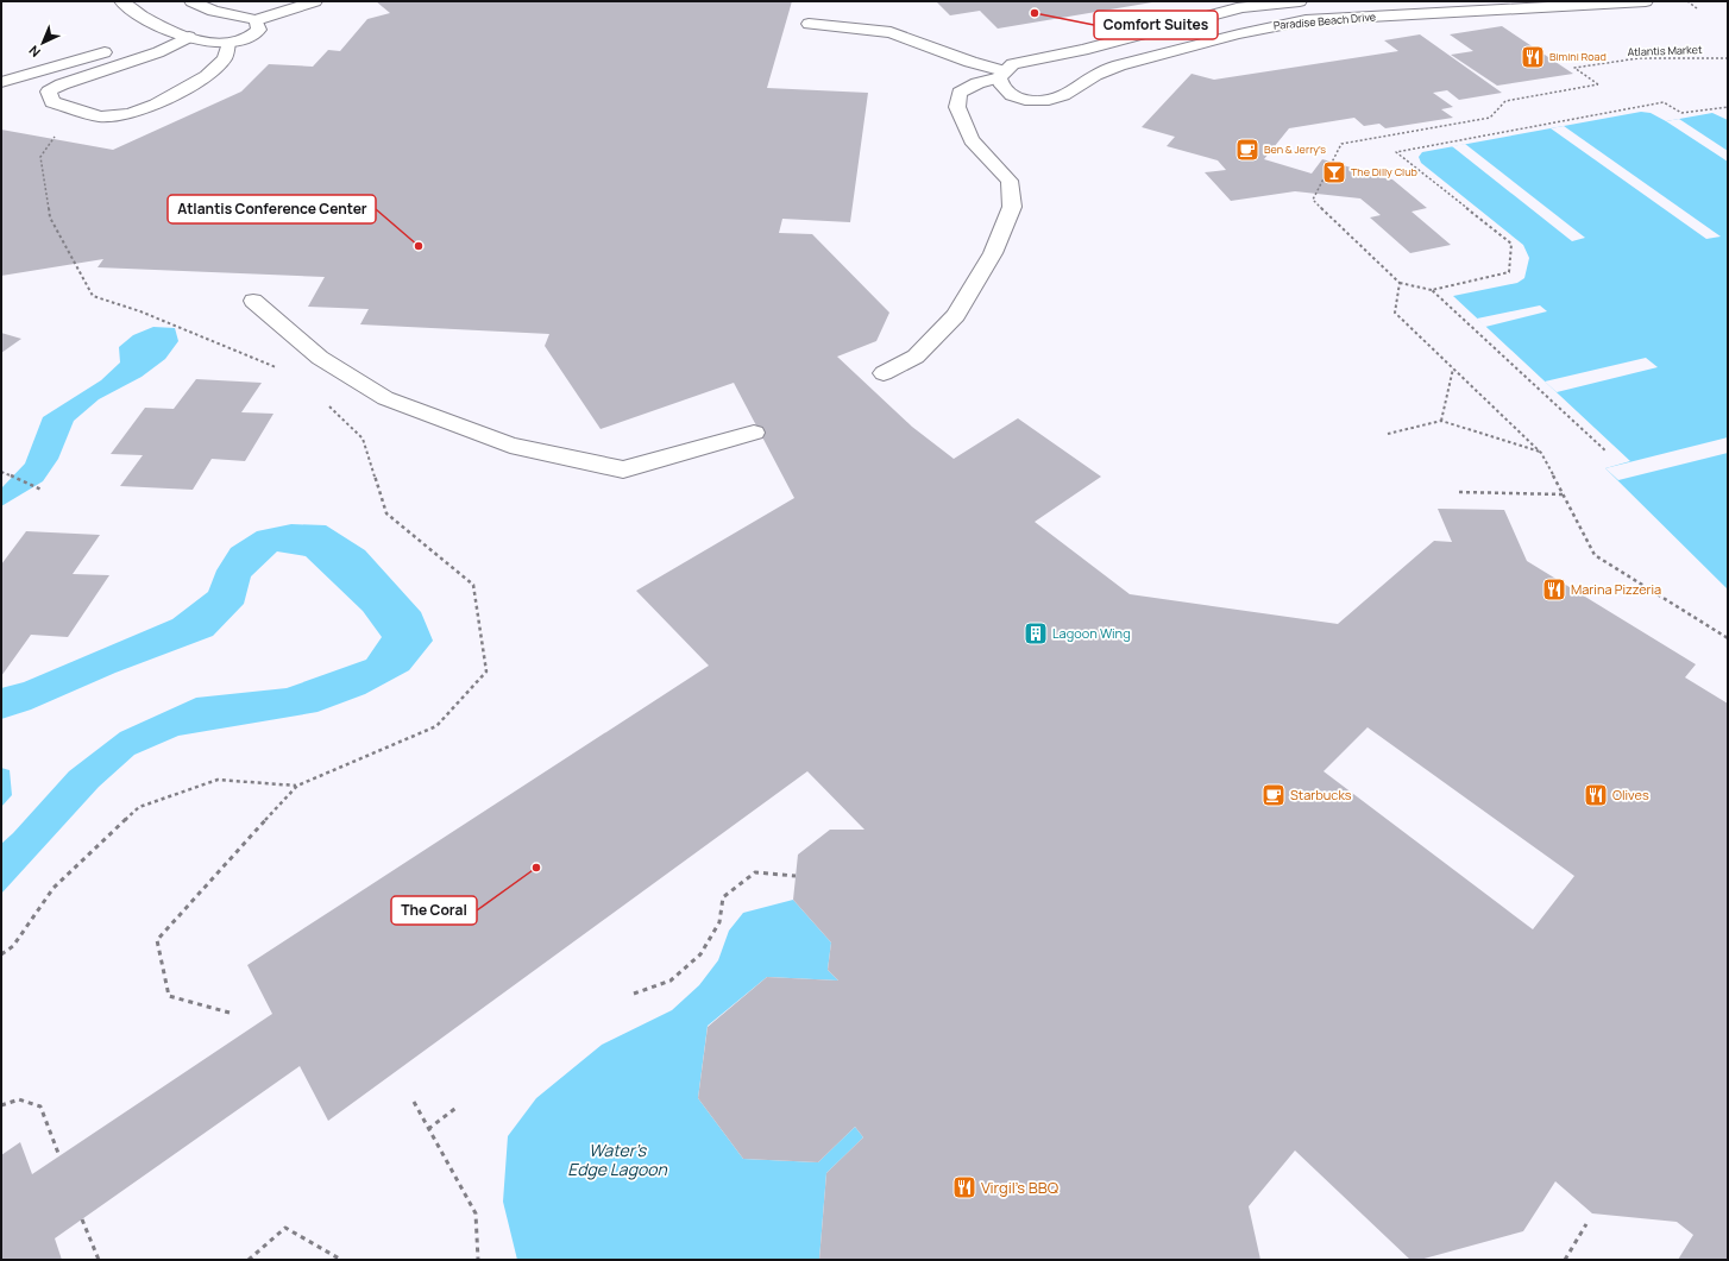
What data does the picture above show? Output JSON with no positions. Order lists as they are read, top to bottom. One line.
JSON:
{"streets":{"street":["Paradise Beach Drive"],"path":["Atlantis Market"]},"water":["Water’s Edge Lagoon"],"places":{"other":["Comfort Suites","Atlantis Conference Center","The Coral"],"restaurant":["Bimini Road","Marina Pizzeria","Olives","Virgil's BBQ"],"cafe":["Ben & Jerry's","Starbucks"],"bar":["The Dilly Club"],"building":["Lagoon Wing"]},"north":"bottom left"}
